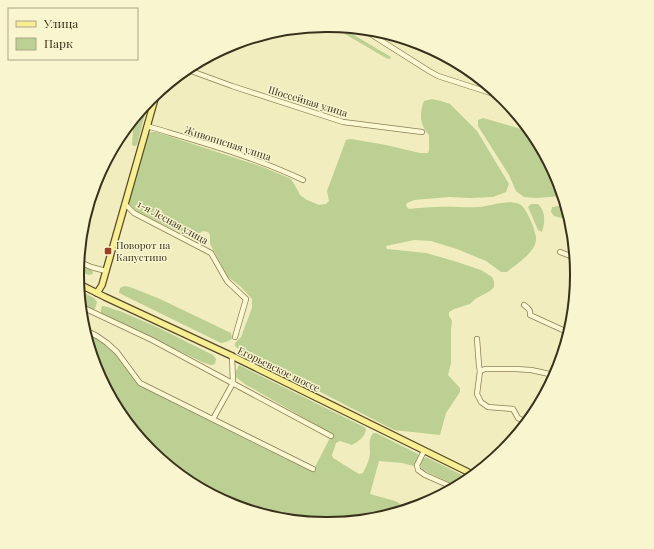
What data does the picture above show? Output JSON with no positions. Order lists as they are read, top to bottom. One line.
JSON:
{"streets":{"main road":["Егорьевское шоссе"],"street":["Шоссейная улица","Живописная улица","1-я Лесная улица"]},"places":{"transit":["Поворот на Капустино"]},"legend":["Улица","Парк"]}
